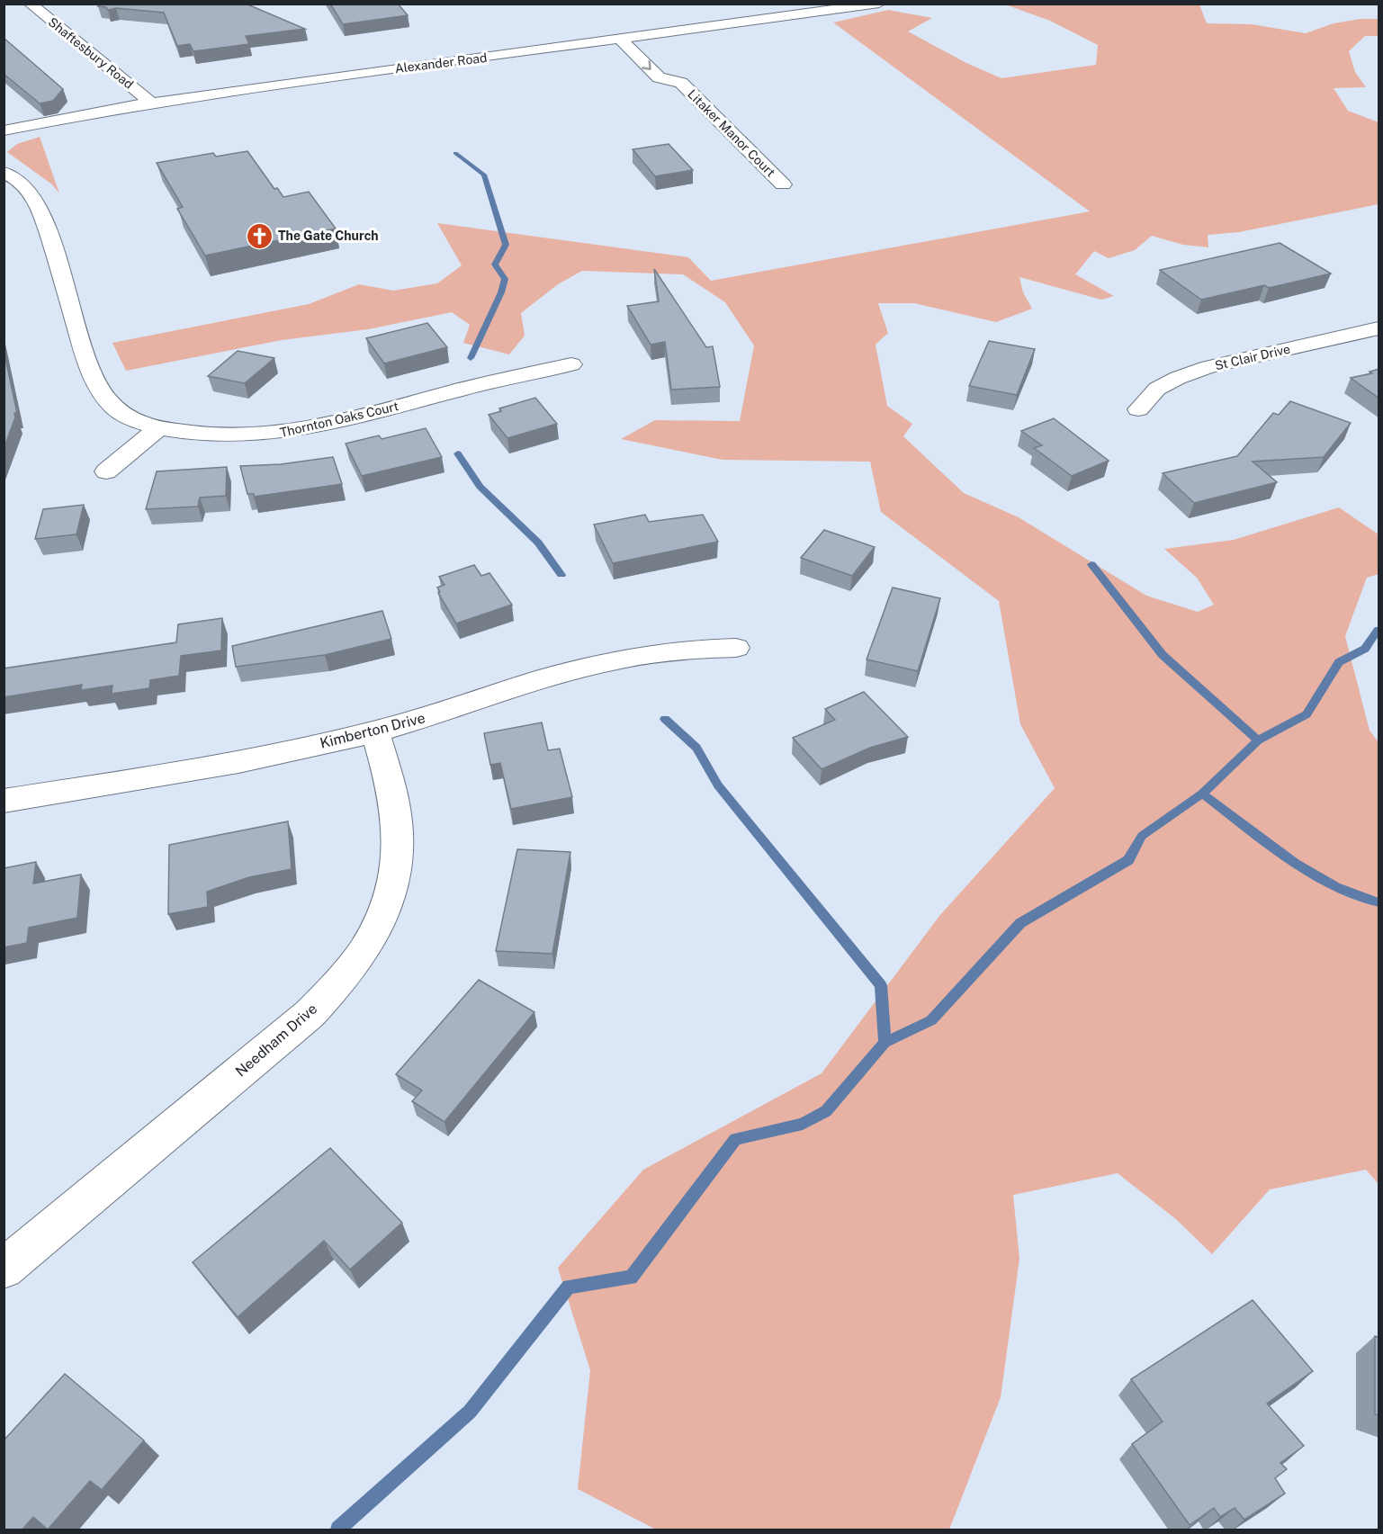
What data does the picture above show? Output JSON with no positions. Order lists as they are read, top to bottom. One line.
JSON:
{"streets":{"street":["Shaftesbury Road","Alexander Road","Litaker Manor Court","St Clair Drive","Thornton Oaks Court","Kimberton Drive","Needham Drive"]},"crossings":[["Shaftesbury Road","Alexander Road"],["Alexander Road","Litaker Manor Court"],["Kimberton Drive","Needham Drive"]],"places":{"church":["The Gate Church"]}}
